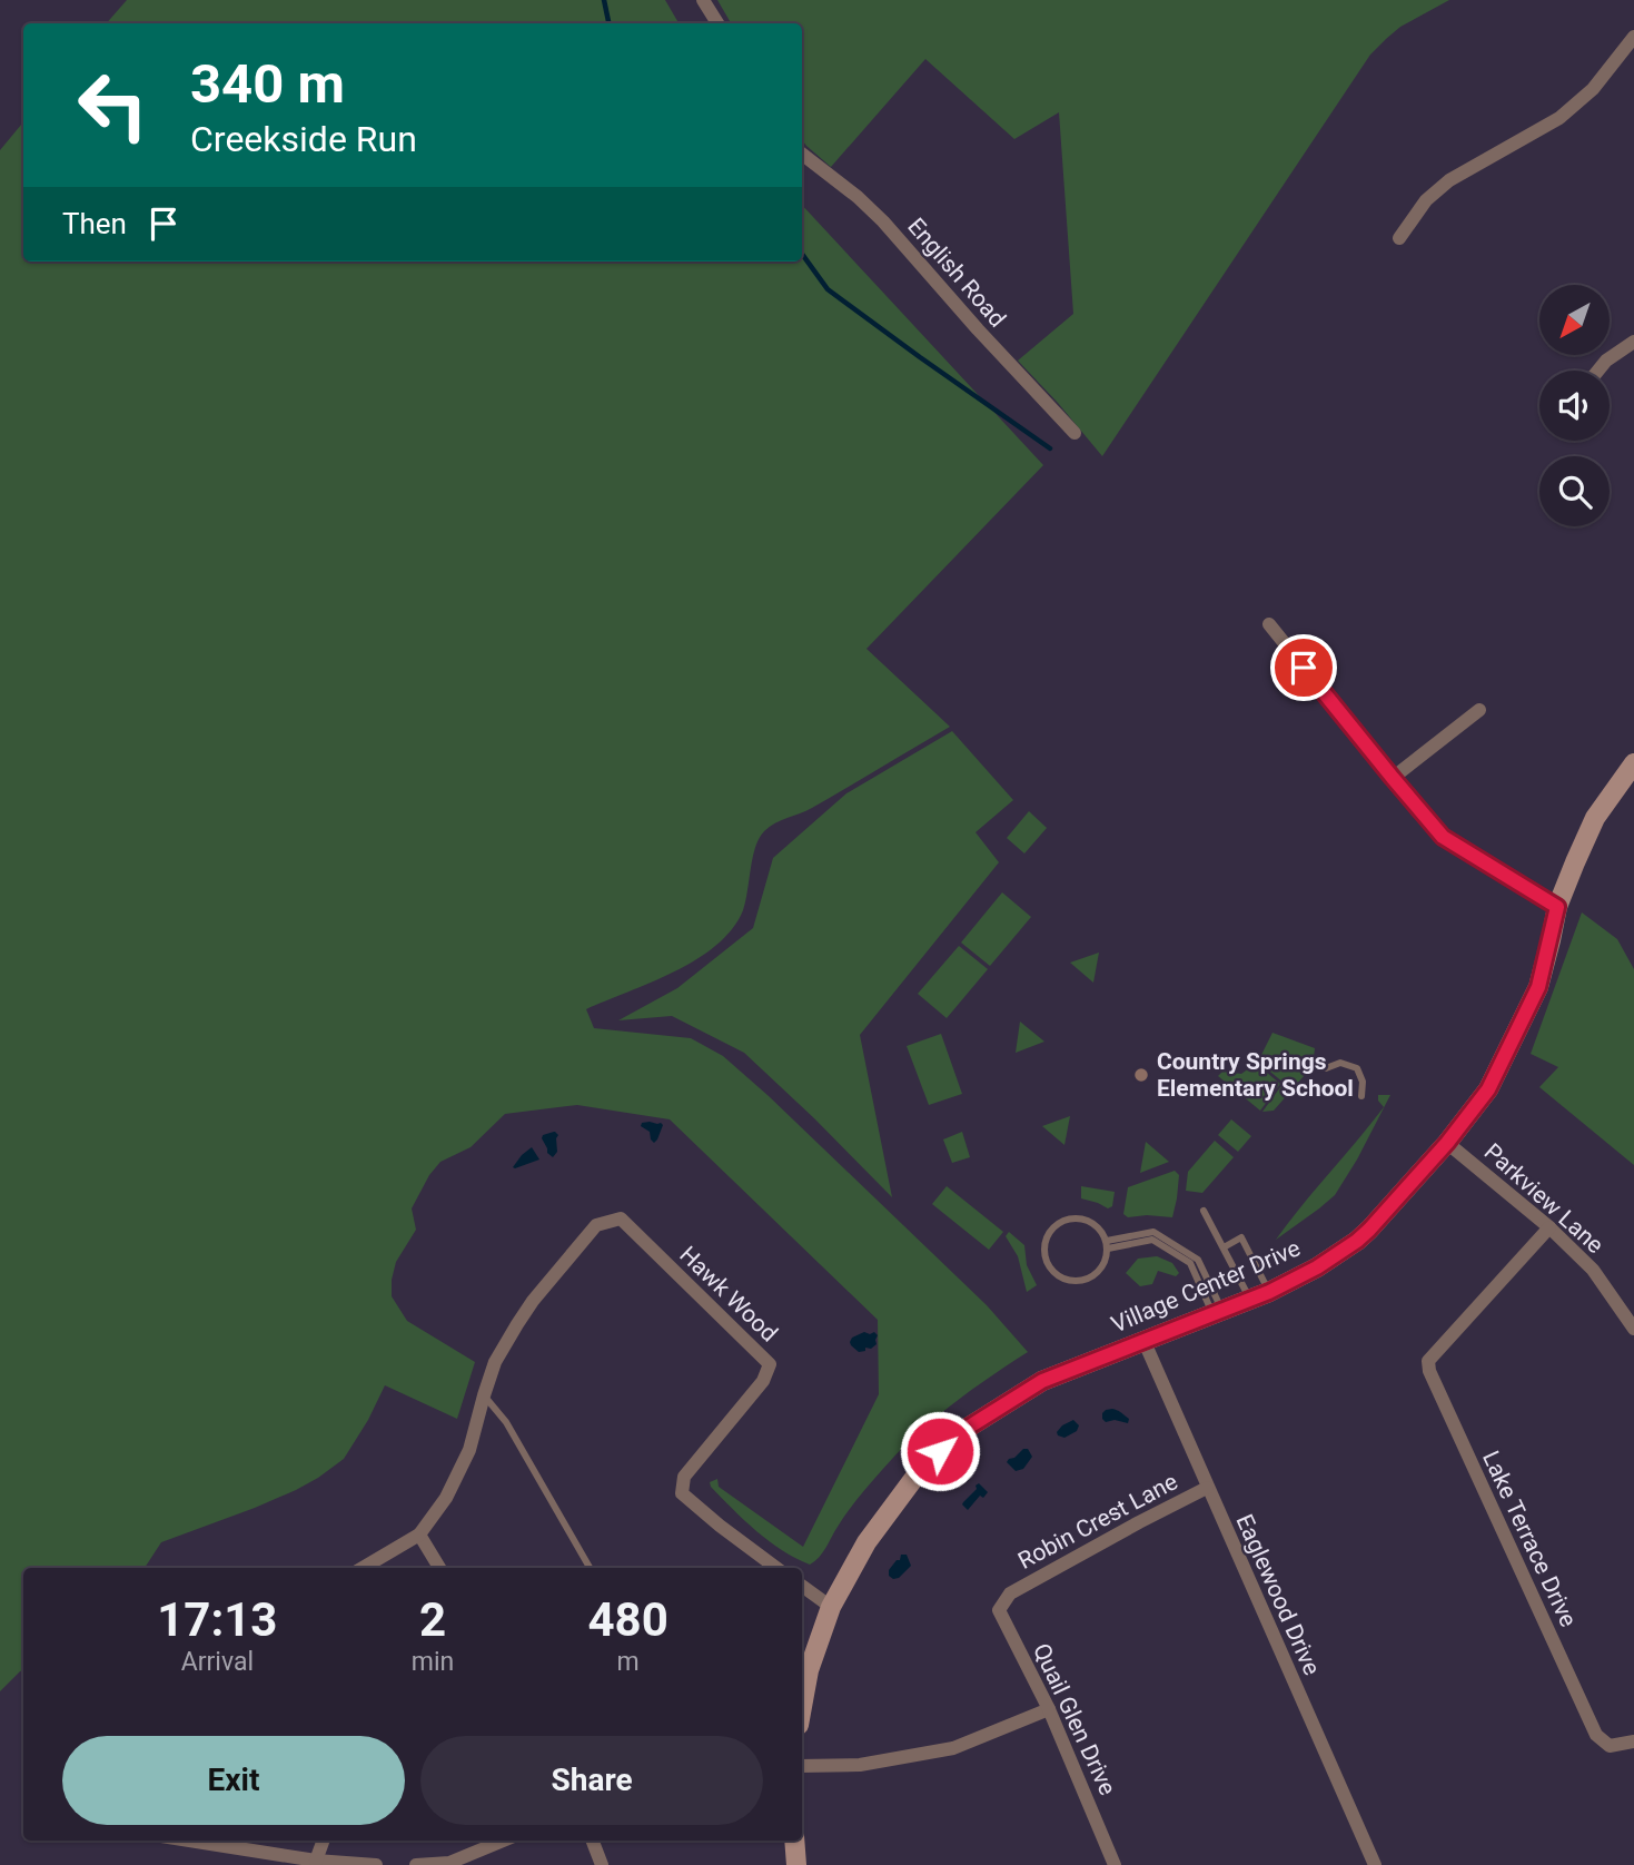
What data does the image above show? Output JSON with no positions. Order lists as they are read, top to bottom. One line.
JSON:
{"streets":{"street":["English Road","Parkview Lane","Village Center Drive","Hawk Wood","Robin Crest Lane","Lake Terrace Drive","Eaglewood Drive","Quail Glen Drive"]},"crossings":[["Parkview Lane","Village Center Drive"],["Parkview Lane","Lake Terrace Drive"],["Village Center Drive","Eaglewood Drive"],["Robin Crest Lane","Eaglewood Drive"],["Robin Crest Lane","Quail Glen Drive"]],"places":["Country Springs Elementary School"],"north":"bottom left","page":{"turn":["340 m","Creekside Run"],"then":"Then","eta":["17:13","Arrival","2","min","480","m"],"buttons":["Exit","Share"]}}
